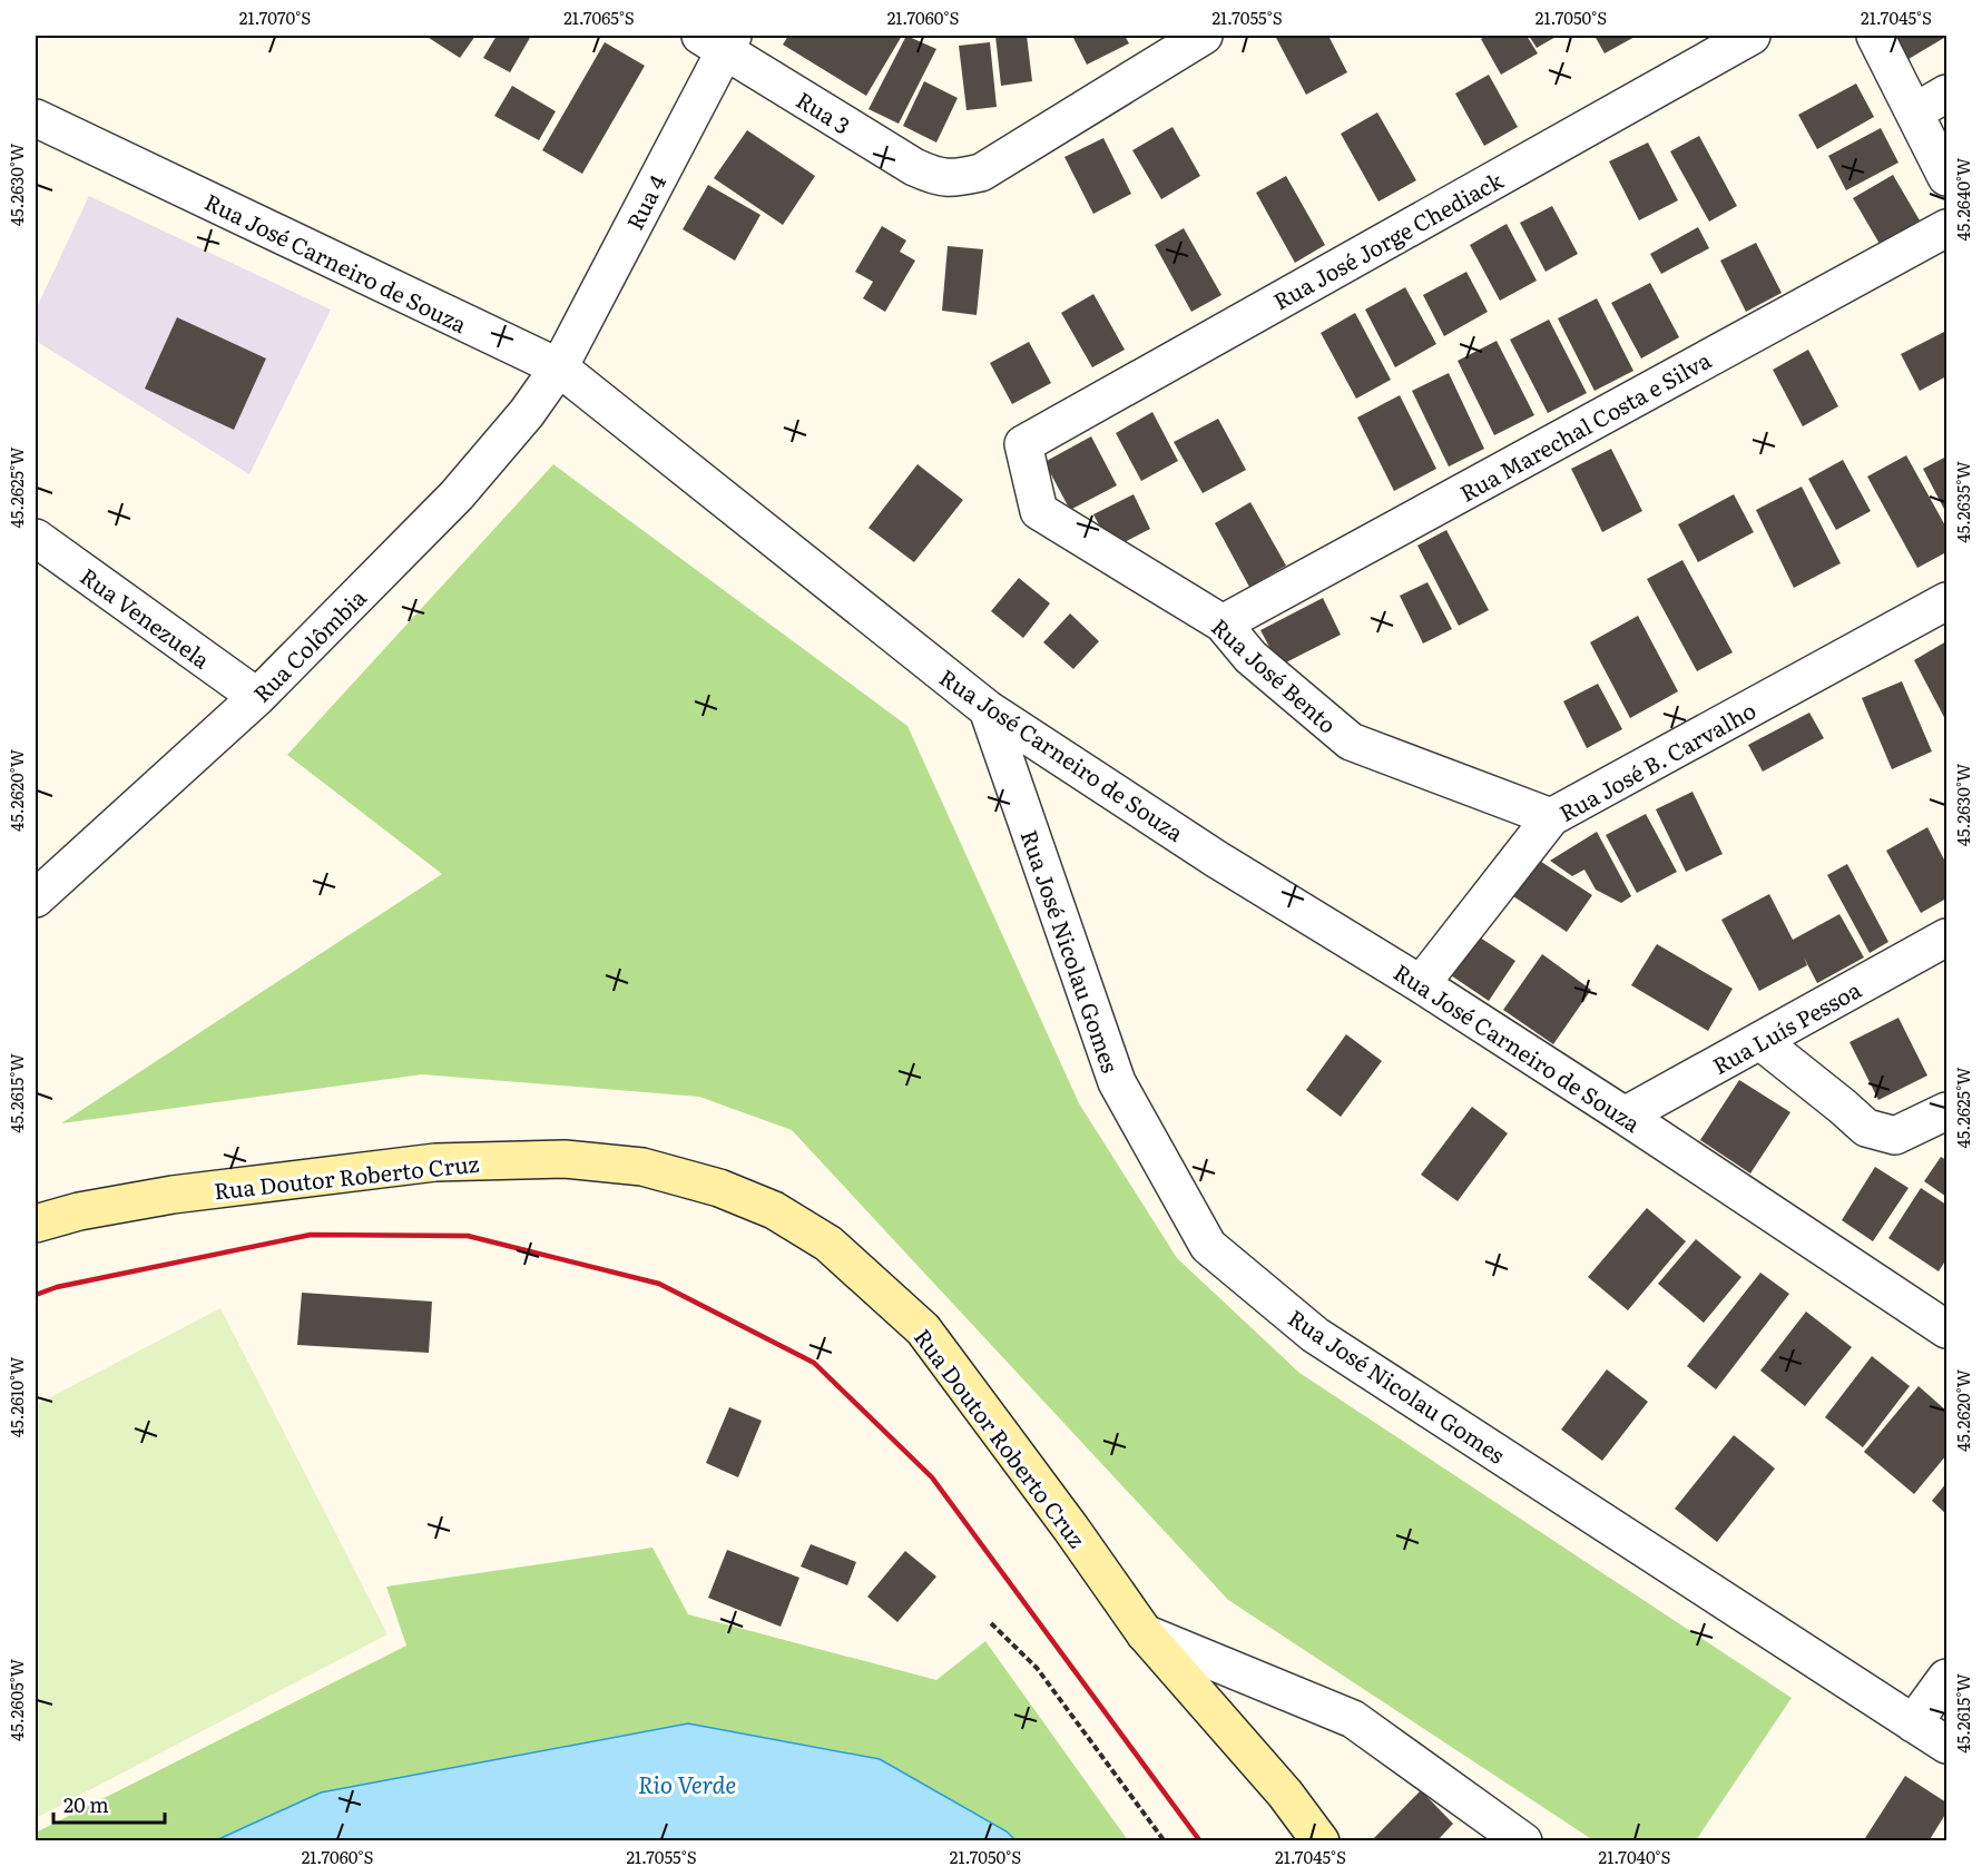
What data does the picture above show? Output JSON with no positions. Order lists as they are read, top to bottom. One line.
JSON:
{"streets":{"main road":["Rua Doutor Roberto Cruz"],"street":["Rua 3","Rua 4","Rua José Jorge Chediack","Rua José Carneiro de Souza","Rua Marechal Costa e Silva","Rua Venezuela","Rua Colômbia","Rua José Bento","Rua José B. Carvalho","Rua José Nicolau Gomes","Rua Luís Pessoa"]},"crossings":[["Rua 3","Rua 4"],["Rua 4","Rua José Carneiro de Souza"],["Rua 4","Rua Colômbia"],["Rua José Jorge Chediack","Rua José Bento"],["Rua José Carneiro de Souza","Rua Colômbia"],["Rua José Carneiro de Souza","Rua José B. Carvalho"],["Rua José Carneiro de Souza","Rua José Nicolau Gomes"],["Rua José Carneiro de Souza","Rua Luís Pessoa"],["Rua Marechal Costa e Silva","Rua José Bento"],["Rua Venezuela","Rua Colômbia"],["Rua José Bento","Rua José B. Carvalho"]],"water":["Rio Verde"],"scale_bar":"20 m","coordinates":["21.7070°S","21.7065°S","21.7060°S","21.7055°S","21.7050°S","21.7045°S","45.2630°W","45.2640°W","45.2625°W","45.2635°W","45.2620°W","45.2615°W","45.2610°W","45.2605°W","21.7040°S"]}
